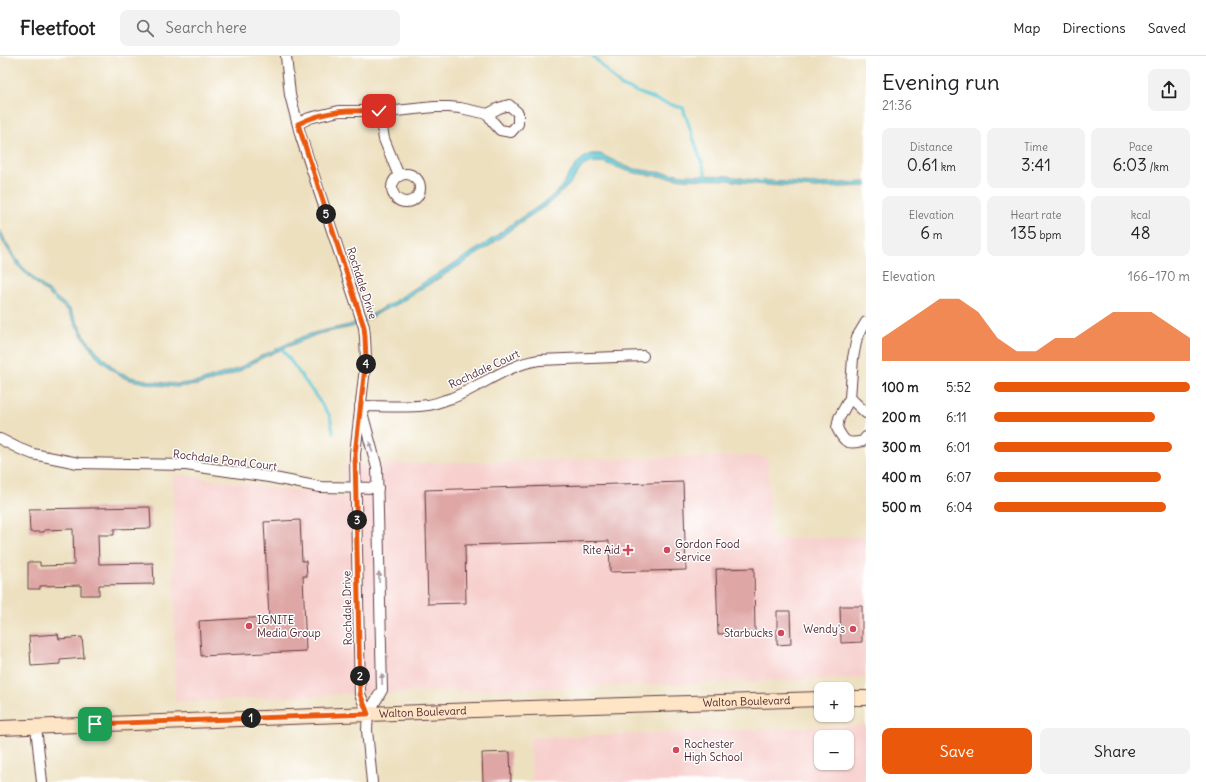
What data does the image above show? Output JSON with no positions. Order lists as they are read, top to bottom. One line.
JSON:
{"streets":{"main road":["Walton Boulevard"],"street":["Rochdale Drive","Rochdale Court","Rochdale Pond Court"]},"crossings":[["Rochdale Drive","Rochdale Court"],["Rochdale Drive","Rochdale Pond Court"],["Rochdale Drive","Walton Boulevard"]],"places":{"health":["Rite Aid"],"other":["Gordon Food Service","IGNITE Media Group","Wendy's","Starbucks","Rochester High School"]},"page":{"header":"Fleetfoot","search":"Search here","nav":["Map","Directions","Saved"],"heading":["Evening run","21:36"],"stats":[["Distance","0.61 km"],["Time","3:41"],["Pace","6:03 /km"],["Elevation","6 m"],["Heart rate","135 bpm"],["kcal","48"]],"pins":["5","4","3","2","1"],"chart":["Elevation","166–170 m"],"list":[{"name":"100 m","note":"5:52"},{"name":"200 m","note":"6:11"},{"name":"300 m","note":"6:01"},{"name":"400 m","note":"6:07"},{"name":"500 m","note":"6:04"}],"map_buttons":["+","−"],"buttons":["Save","Share"]}}
